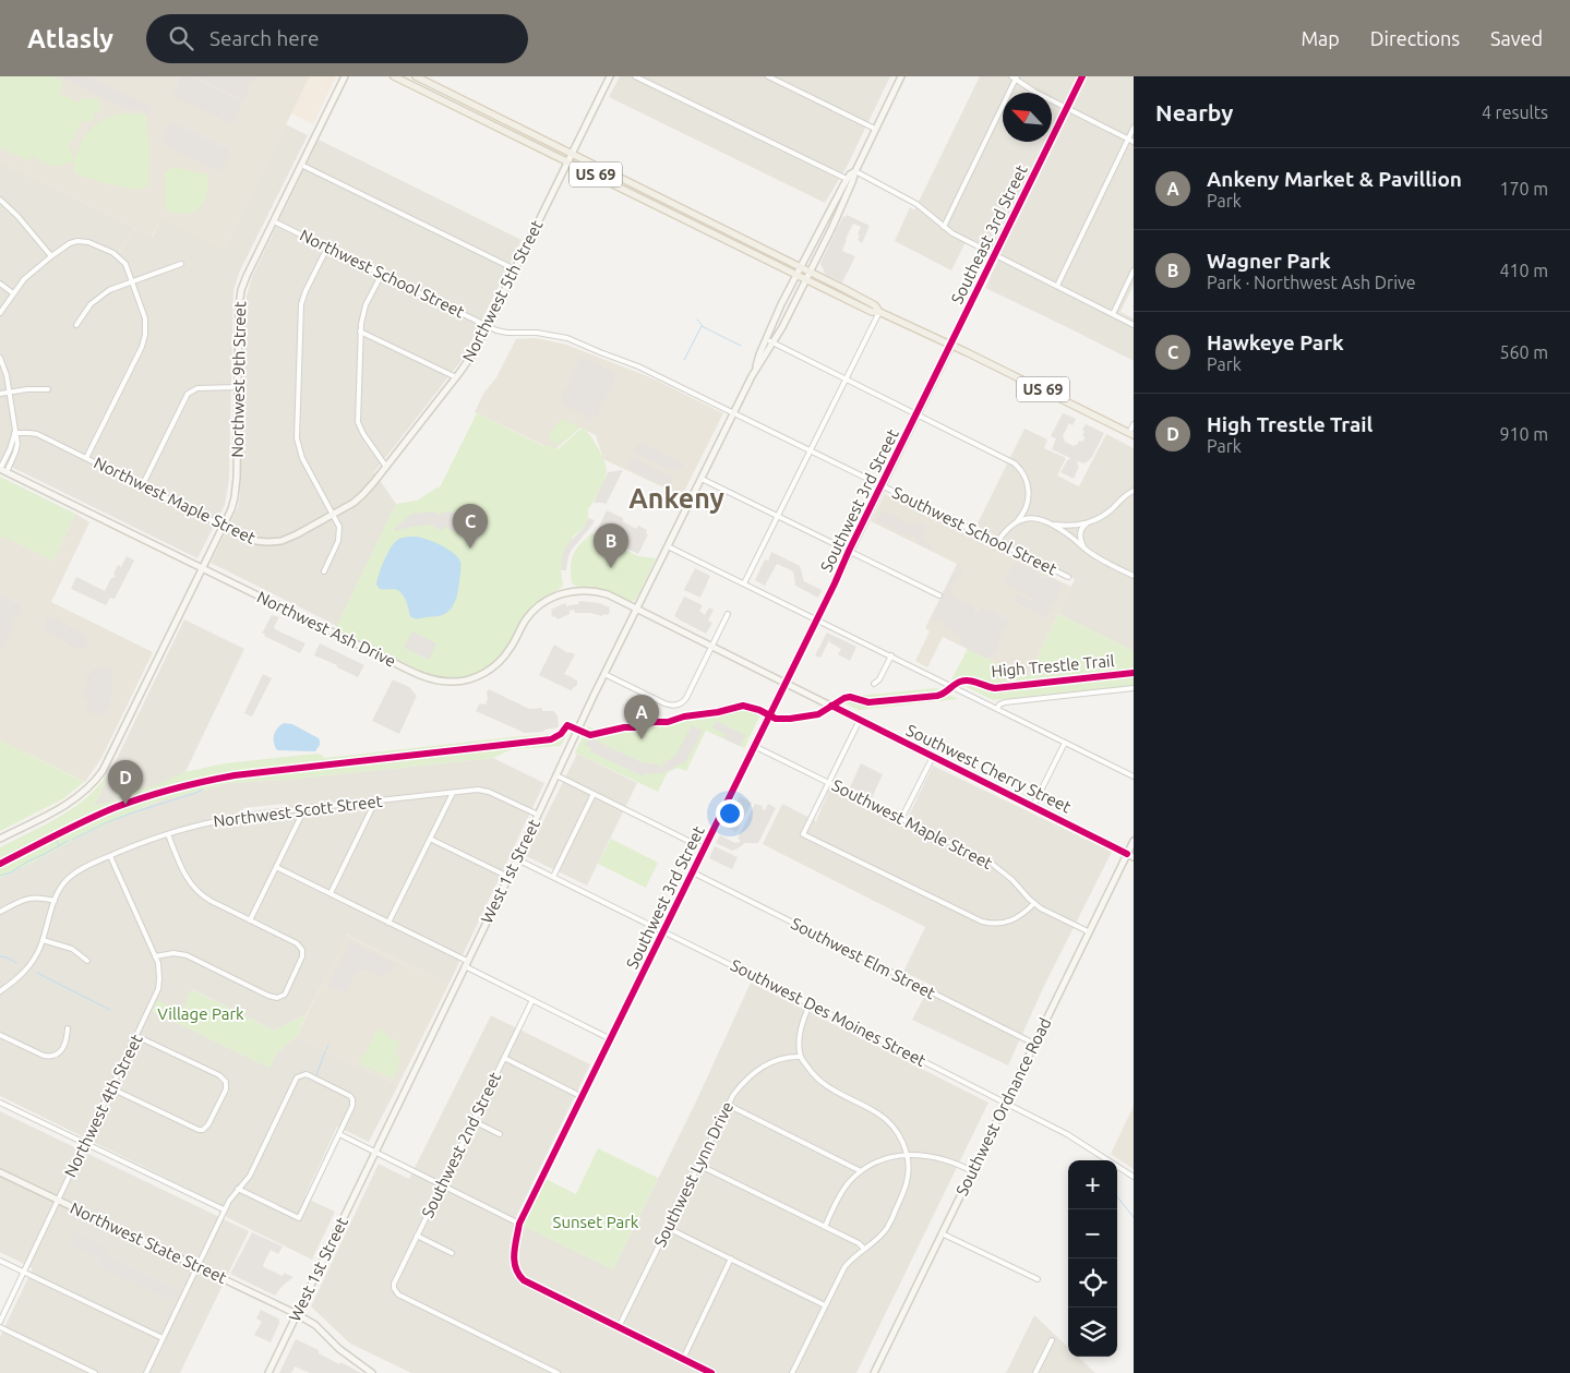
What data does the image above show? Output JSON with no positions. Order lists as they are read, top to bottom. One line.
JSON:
{"streets":{"main road":["US 69"],"street":["Southeast 3rd Street","Northwest School Street","Northwest 5th Street","Northwest 9th Street","Northwest Maple Street","Southwest 3rd Street","Southwest School Street","Northwest Ash Drive","Southwest Cherry Street","Northwest Scott Street","Southwest Maple Street","West 1st Street","Southwest Elm Street","Southwest Des Moines Street","Northwest 4th Street","Southwest Ordnance Road","Southwest 2nd Street","Southwest Lynn Drive","Northwest State Street"],"cycle path":["High Trestle Trail"]},"crossings":[["US 69","Southeast 3rd Street"],["US 69","Northwest 5th Street"],["US 69","Southwest 3rd Street"],["US 69","West 1st Street"],["Southeast 3rd Street","Southwest 3rd Street"],["Northwest School Street","Northwest 5th Street"],["Northwest School Street","Northwest 9th Street"],["Northwest School Street","Southwest School Street"],["Northwest School Street","West 1st Street"],["Northwest 5th Street","Northwest Maple Street"],["Northwest 9th Street","Northwest Maple Street"],["Northwest 9th Street","Northwest Ash Drive"],["Southwest 3rd Street","Southwest School Street"],["Southwest 3rd Street","Southwest Cherry Street"],["Southwest 3rd Street","Southwest Maple Street"],["Southwest 3rd Street","Southwest Elm Street"],["Southwest 3rd Street","Southwest Des Moines Street"],["Southwest 3rd Street","Southwest Lynn Drive"],["Southwest School Street","West 1st Street"],["Northwest Ash Drive","Southwest Cherry Street"],["Northwest Ash Drive","West 1st Street"],["Southwest Cherry Street","West 1st Street"],["Southwest Cherry Street","Southwest Ordnance Road"],["Northwest Scott Street","West 1st Street"],["Northwest Scott Street","Northwest 4th Street"],["Southwest Maple Street","Southwest Ordnance Road"],["West 1st Street","Southwest Des Moines Street"],["West 1st Street","Northwest State Street"],["Southwest Elm Street","Southwest Ordnance Road"],["Southwest Des Moines Street","Southwest Ordnance Road"],["Northwest 4th Street","Northwest State Street"]],"districts":["Ankeny"],"parks":["Village Park","Sunset Park"],"north":"top left","page":{"header":"Atlasly","search":"Search here","nav":["Map","Directions","Saved"],"heading":["Nearby","4 results"],"list":[{"mark":"A","name":"Ankeny Market & Pavillion","note":"Park","value":"170 m"},{"mark":"B","name":"Wagner Park","note":"Park · Northwest Ash Drive","value":"410 m"},{"mark":"C","name":"Hawkeye Park","note":"Park","value":"560 m"},{"mark":"D","name":"High Trestle Trail","note":"Park","value":"910 m"}],"pins":["C","B","A","D"],"map_buttons":["+","−"]}}
